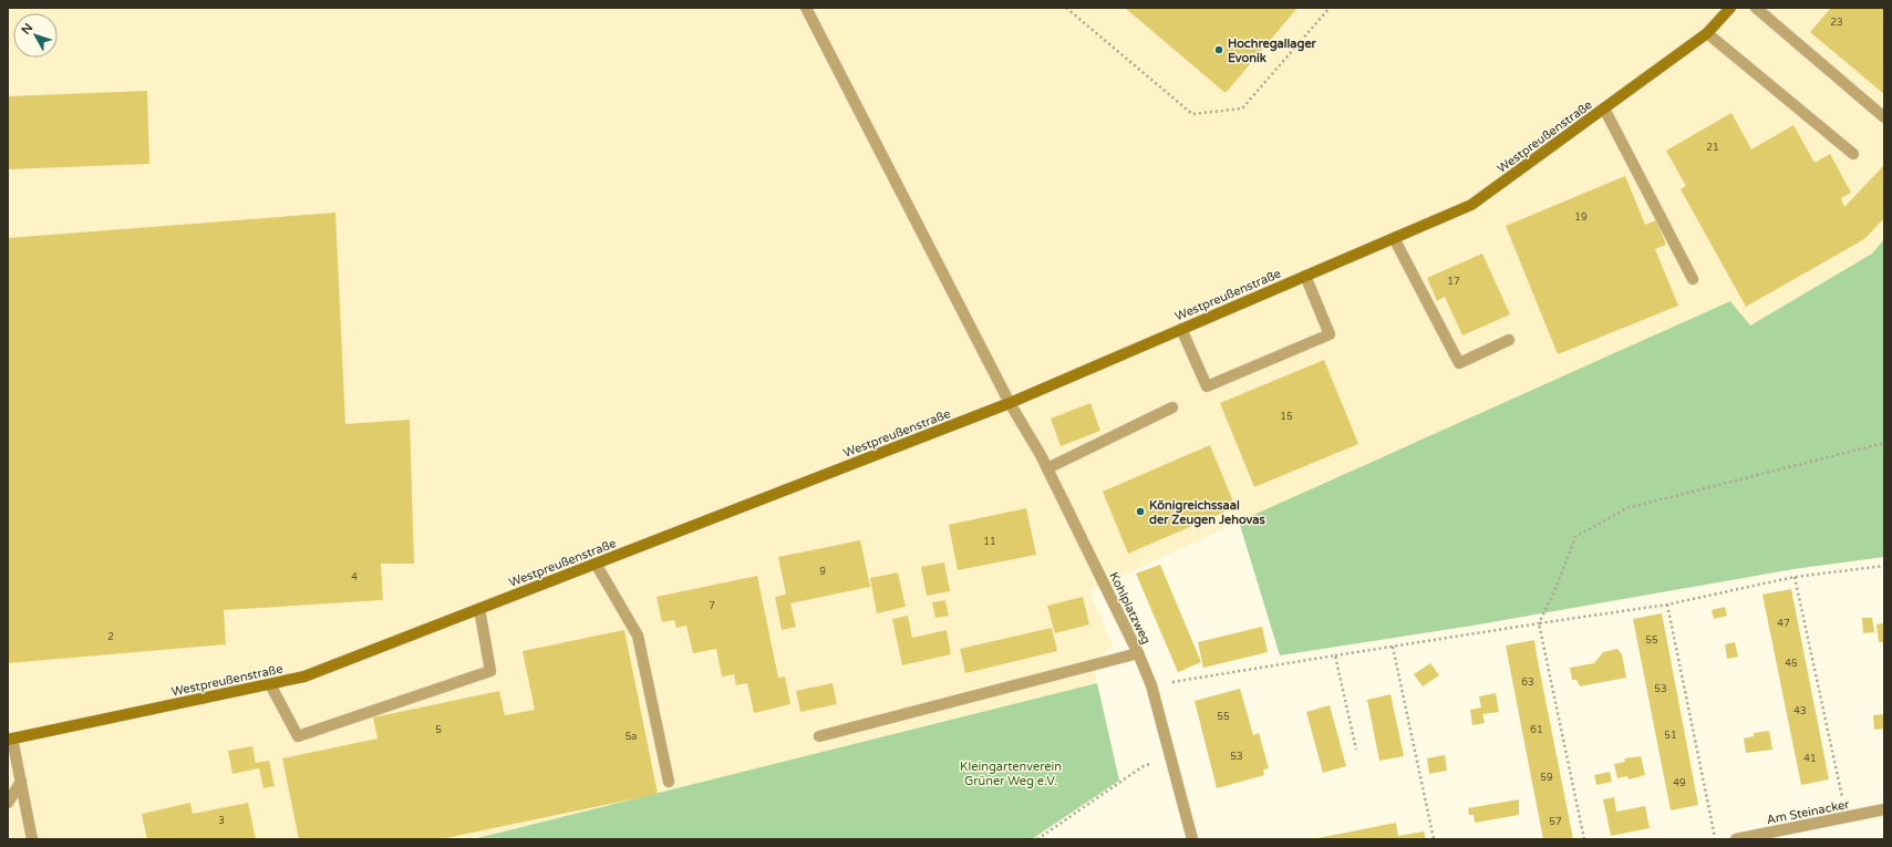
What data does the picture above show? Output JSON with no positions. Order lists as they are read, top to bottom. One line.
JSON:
{"streets":{"street":["Westpreußenstraße","Kohlplatzweg","Am Steinacker"]},"crossings":[["Westpreußenstraße","Kohlplatzweg"]],"parks":["Kleingartenverein Grüner Weg e.V."],"places":["Hochregallager Evonik","Königreichssaal der Zeugen Jehovas"],"house_numbers":["23","21","19","17","15","11","9","4","7","47","2","55","45","63","53","43","55","5","61","51","5a","53","41","59","49","3","57"],"north":"top left"}
